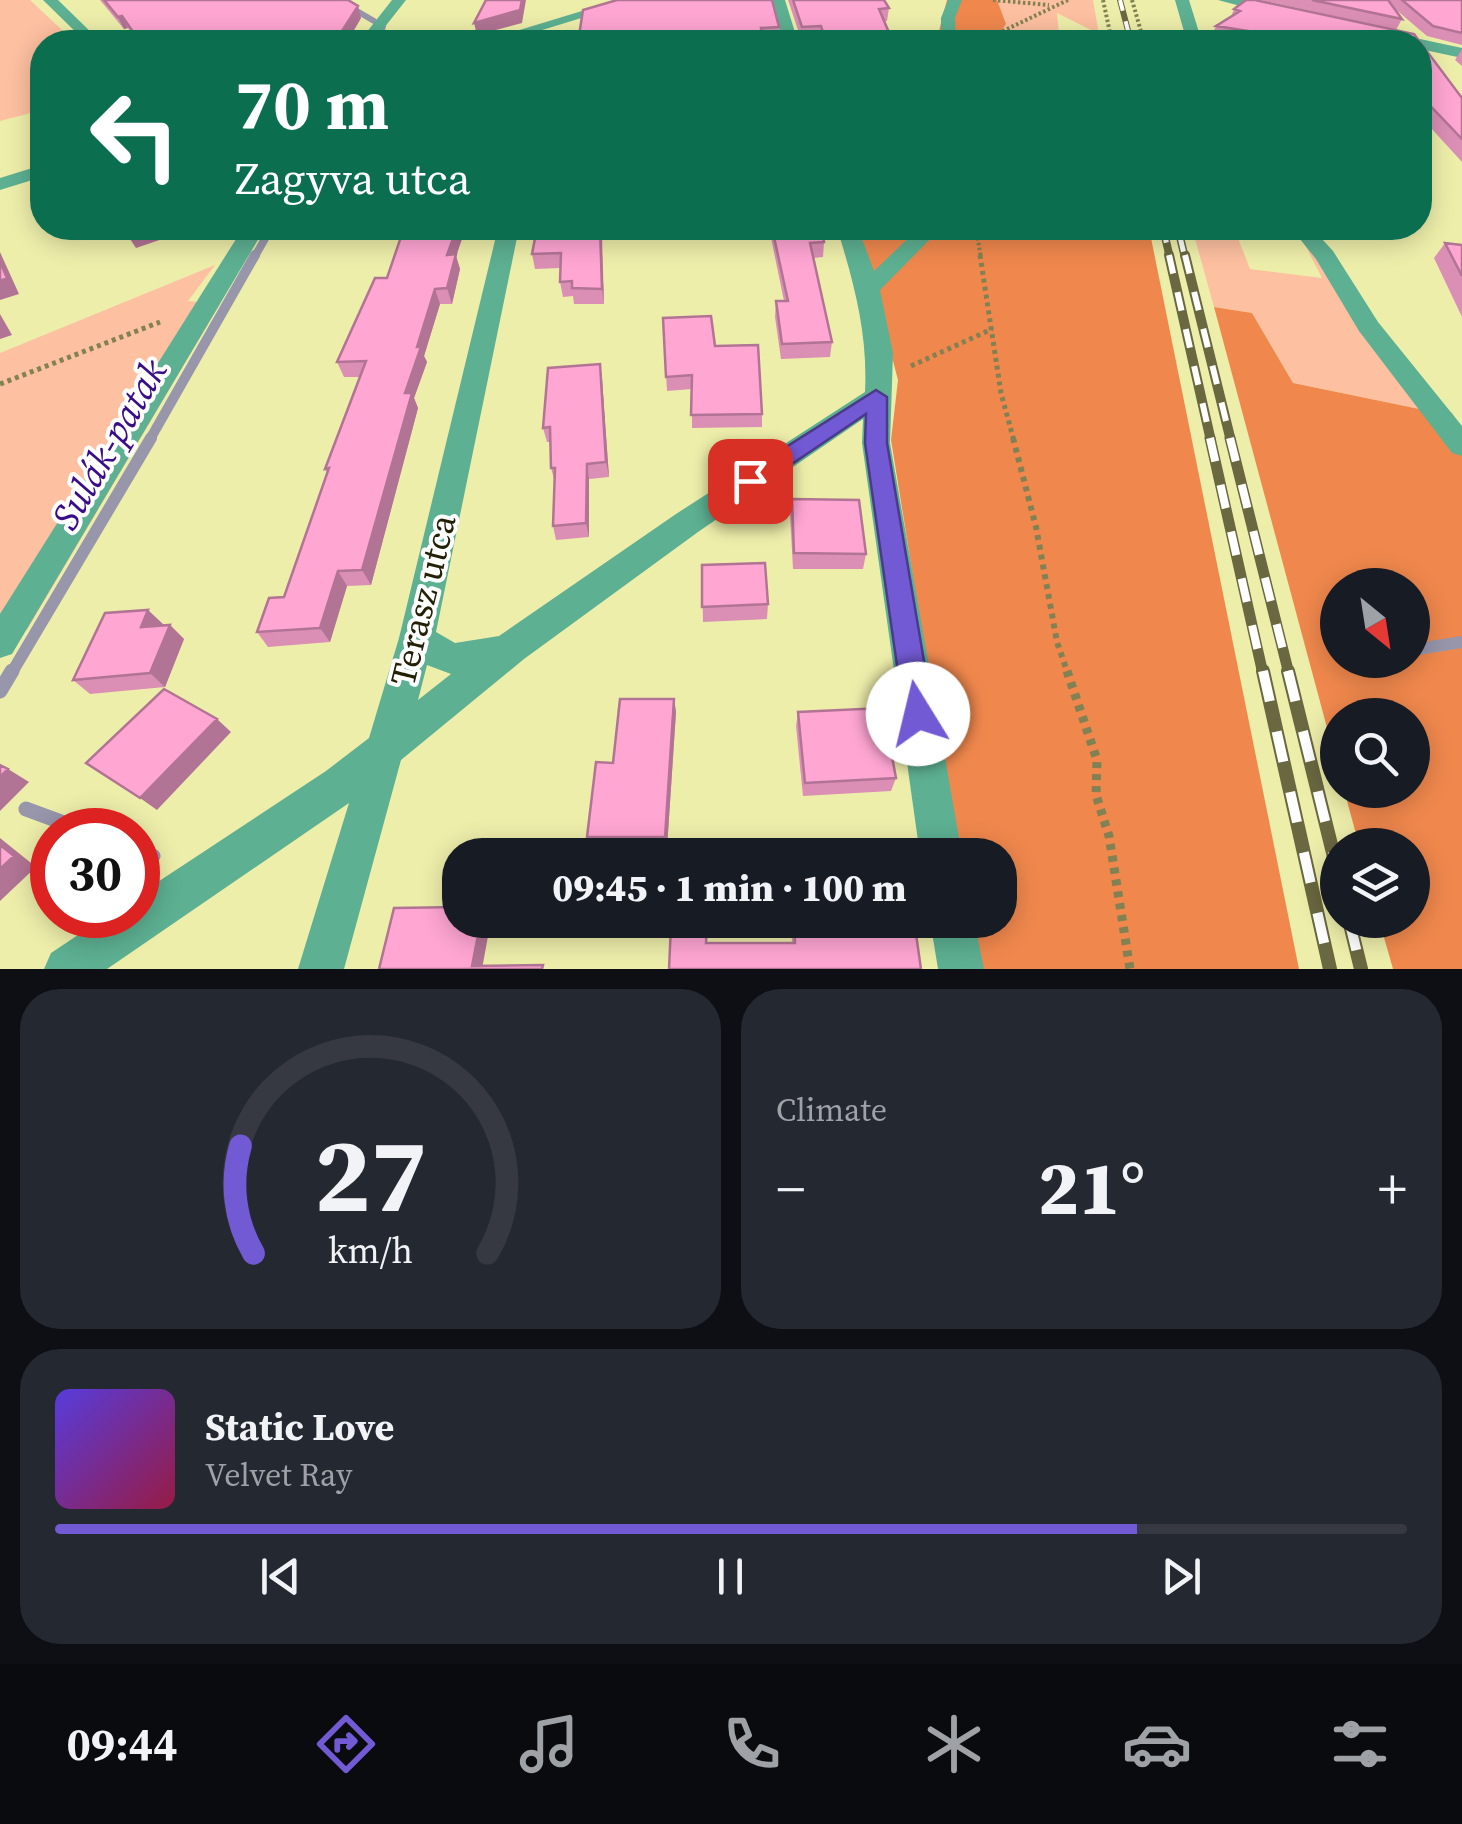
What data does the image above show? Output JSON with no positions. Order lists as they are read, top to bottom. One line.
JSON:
{"streets":{"street":["Terasz utca"]},"water":["Sulák-patak"],"north":"bottom right","page":{"turn":["70 m","Zagyva utca"],"limit":"30","trip":"09:45 · 1 min · 100 m","tile":"Climate","heat":["−","21°","+"],"song":["Static Love","Velvet Ray"],"tabs":"09:44","gauge":["27","km/h"]}}
